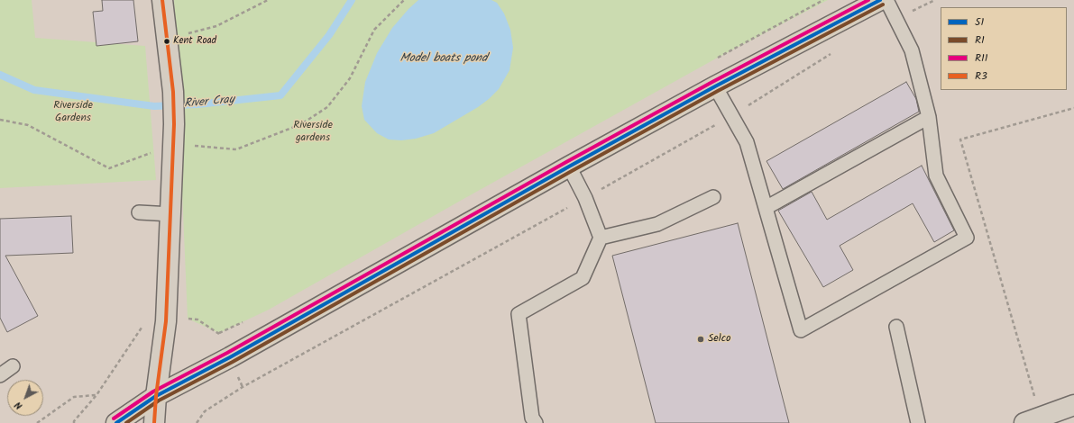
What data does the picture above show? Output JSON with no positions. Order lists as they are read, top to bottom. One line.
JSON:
{"water":["Model boats pond","River Cray"],"parks":["Riverside Gardens","Riverside gardens"],"places":["Kent Road","Selco"],"lines":["transit line 51","transit line R11","transit line R3","transit line R1"],"legend":["51","R1","R11","R3"],"north":"bottom left"}
